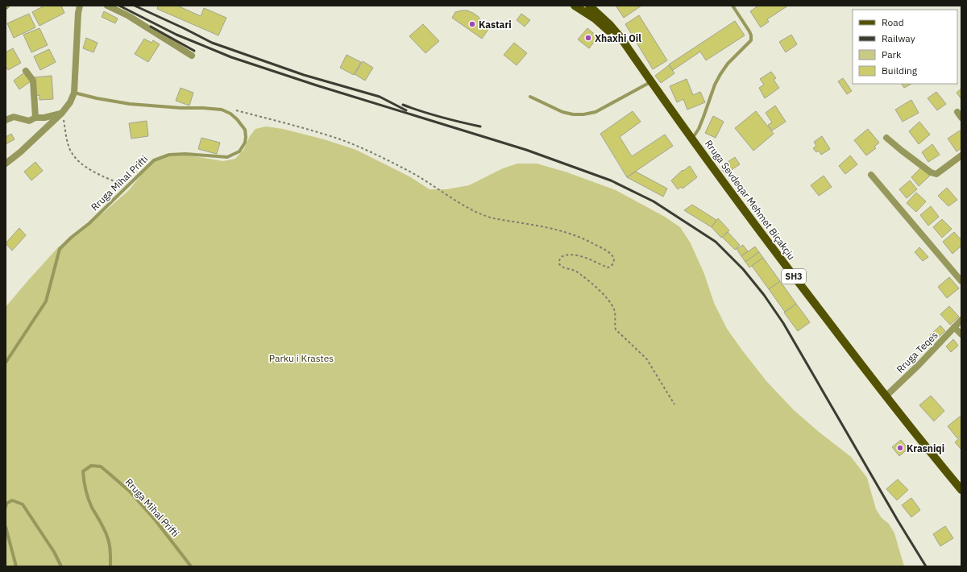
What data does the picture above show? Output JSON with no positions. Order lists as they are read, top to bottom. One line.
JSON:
{"streets":{"main road":["Rruga Sevdeqar Mehmet Biçakçiu","SH3"],"street":["Rruga Teqes"],"lane":["Rruga Mihal Prifti"]},"crossings":[["Rruga Sevdeqar Mehmet Biçakçiu","SH3"],["Rruga Sevdeqar Mehmet Biçakçiu","Rruga Teqes"]],"parks":["Parku i Krastes"],"places":["Kastari","Xhaxhi Oil","Krasniqi"],"legend":["Road","Railway","Park","Building"]}
